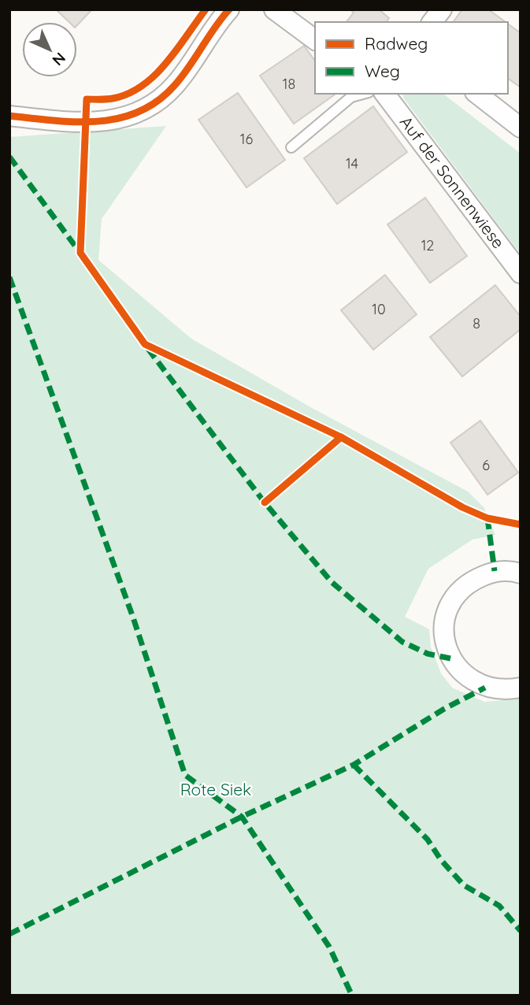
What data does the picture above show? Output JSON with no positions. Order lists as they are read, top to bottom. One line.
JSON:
{"streets":{"street":["Auf der Sonnenwiese"]},"parks":["Rote Siek"],"house_numbers":["18","16","14","12","10","8","6"],"legend":["Radweg","Weg"],"north":"bottom right"}
